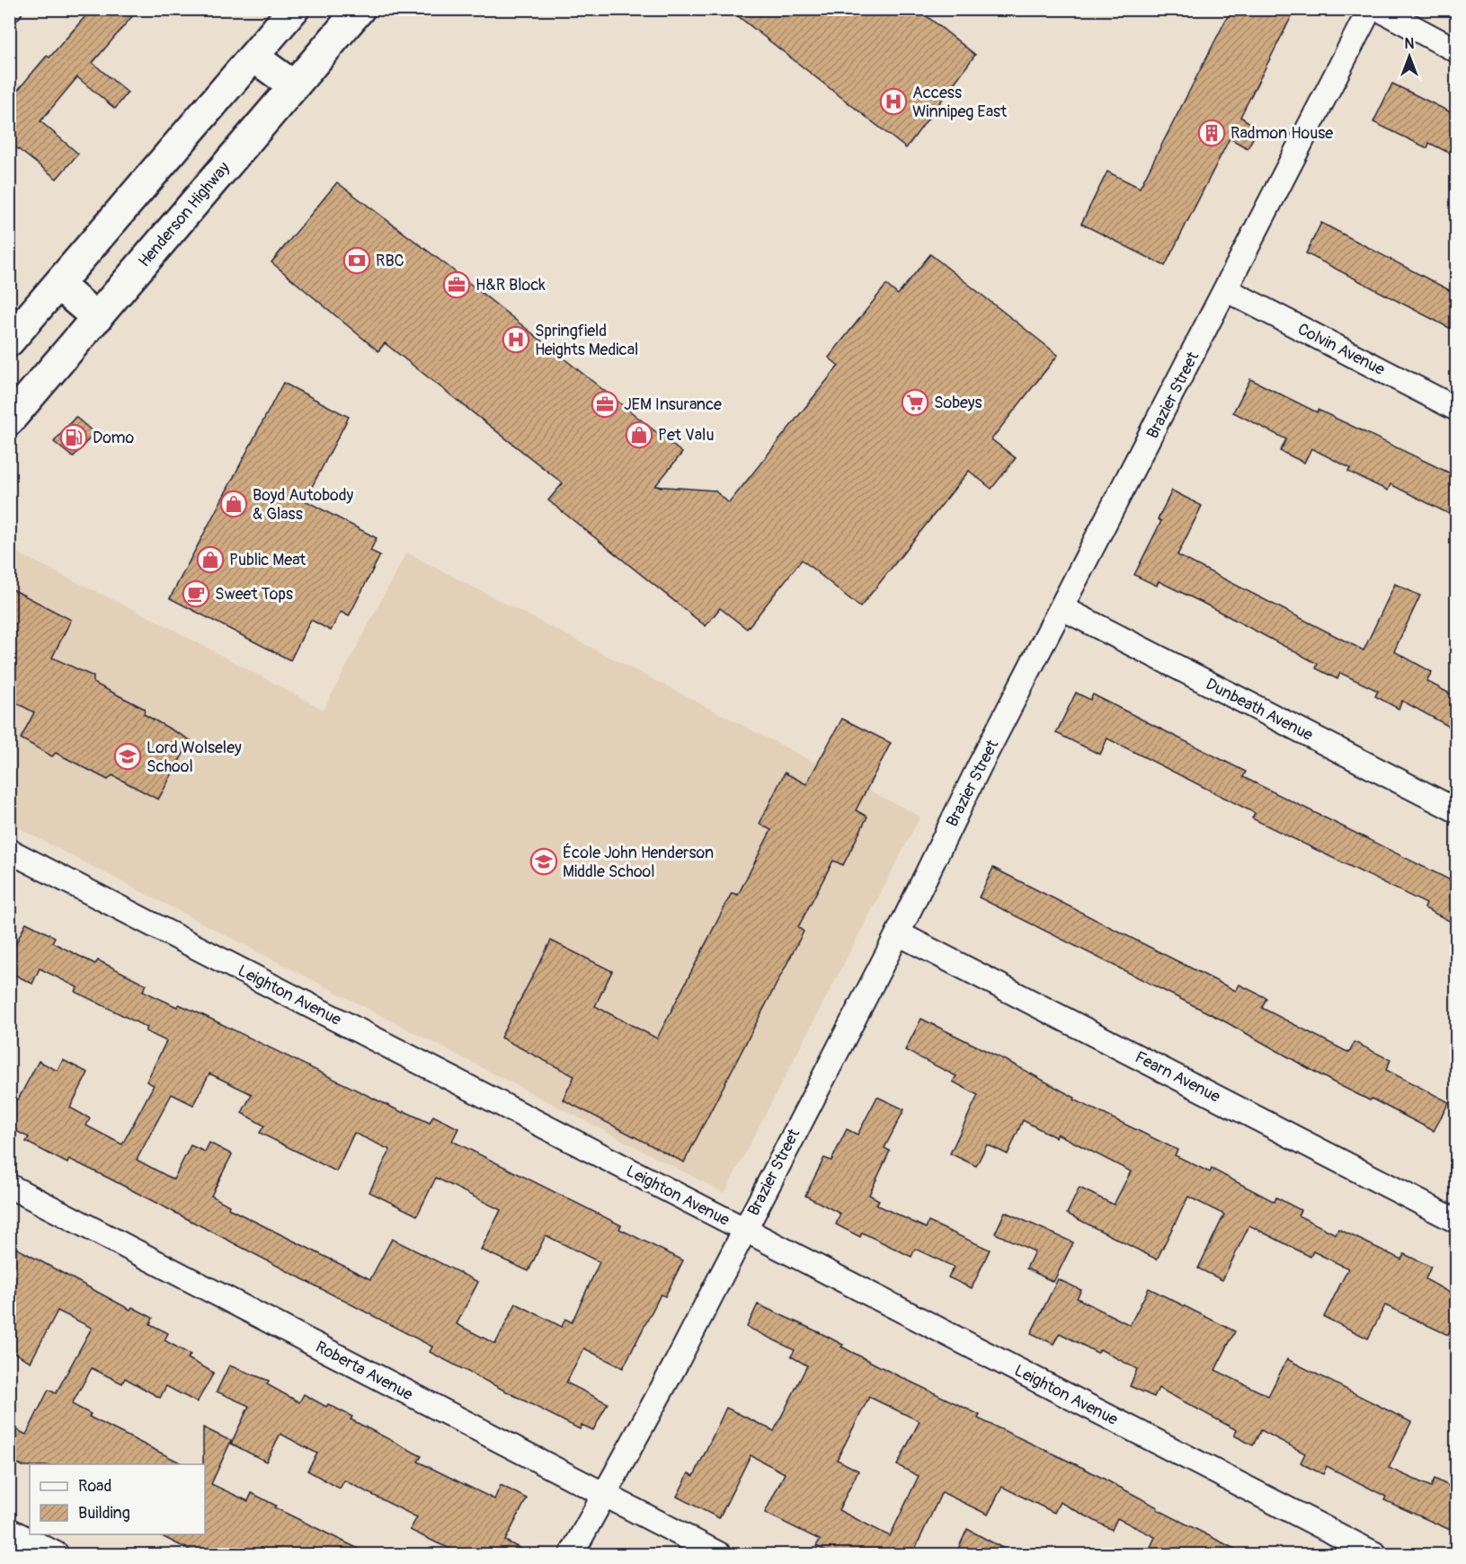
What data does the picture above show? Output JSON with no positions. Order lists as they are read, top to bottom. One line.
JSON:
{"streets":{"main road":["Henderson Highway"],"street":["Colvin Avenue","Brazier Street","Dunbeath Avenue","Leighton Avenue","Fearn Avenue","Roberta Avenue"]},"crossings":[["Colvin Avenue","Brazier Street"],["Brazier Street","Dunbeath Avenue"],["Brazier Street","Leighton Avenue"],["Brazier Street","Fearn Avenue"],["Brazier Street","Roberta Avenue"]],"places":{"hospital":["Access Winnipeg East","Springfield Heights Medical"],"building":["Radmon House"],"bank":["RBC"],"office":["H&R Block","JEM Insurance"],"supermarket":["Sobeys"],"shop":["Pet Valu","Boyd Autobody & Glass","Public Meat"],"fuel station":["Domo"],"cafe":["Sweet Tops"],"school or university":["Lord Wolseley School","École John Henderson Middle School"]},"legend":["Road","Building"],"north":"top"}
